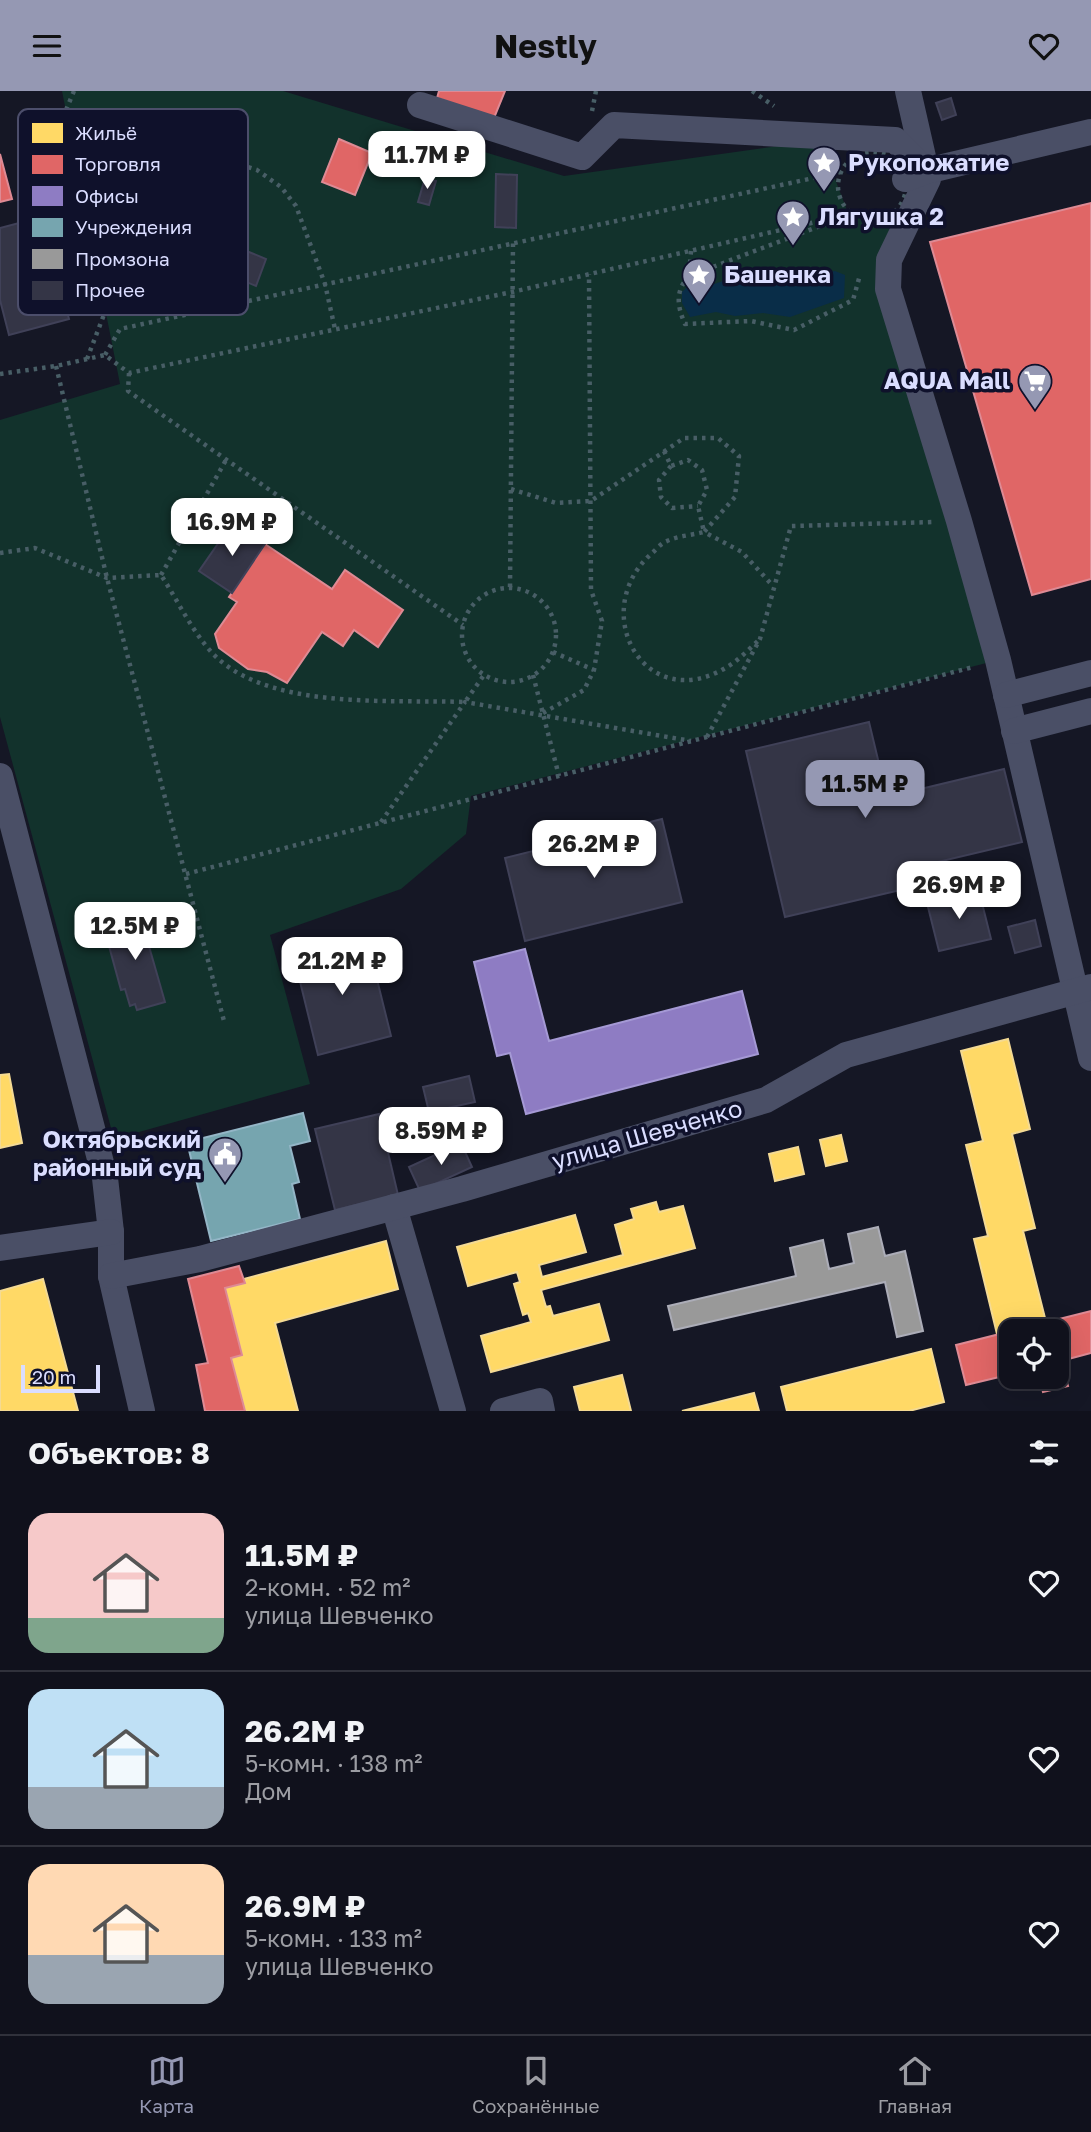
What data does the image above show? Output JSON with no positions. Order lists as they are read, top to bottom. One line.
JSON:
{"streets":{"street":["улица Шевченко"]},"places":{"place":["Рукопожатие","Лягушка 2","Башенка"],"supermarket":["AQUA Mall"],"public building":["Октябрьский районный суд"]},"legend":["Жильё","Торговля","Офисы","Учреждения","Промзона","Прочее"],"scale_bar":"20 m","page":{"header":"Nestly","price":["11.7M ₽","16.9M ₽","11.5M ₽","26.2M ₽","26.9M ₽","12.5M ₽","21.2M ₽","8.59M ₽"],"scale":"20 m","heading":"Объектов: 8","list":[{"name":"11.5M ₽","note":"2-комн. · 52 m² · улица Шевченко"},{"name":"26.2M ₽","note":"5-комн. · 138 m² · Дом"},{"name":"26.9M ₽","note":"5-комн. · 133 m² · улица Шевченко"}],"tabs":["Карта","Сохранённые","Главная"]}}
